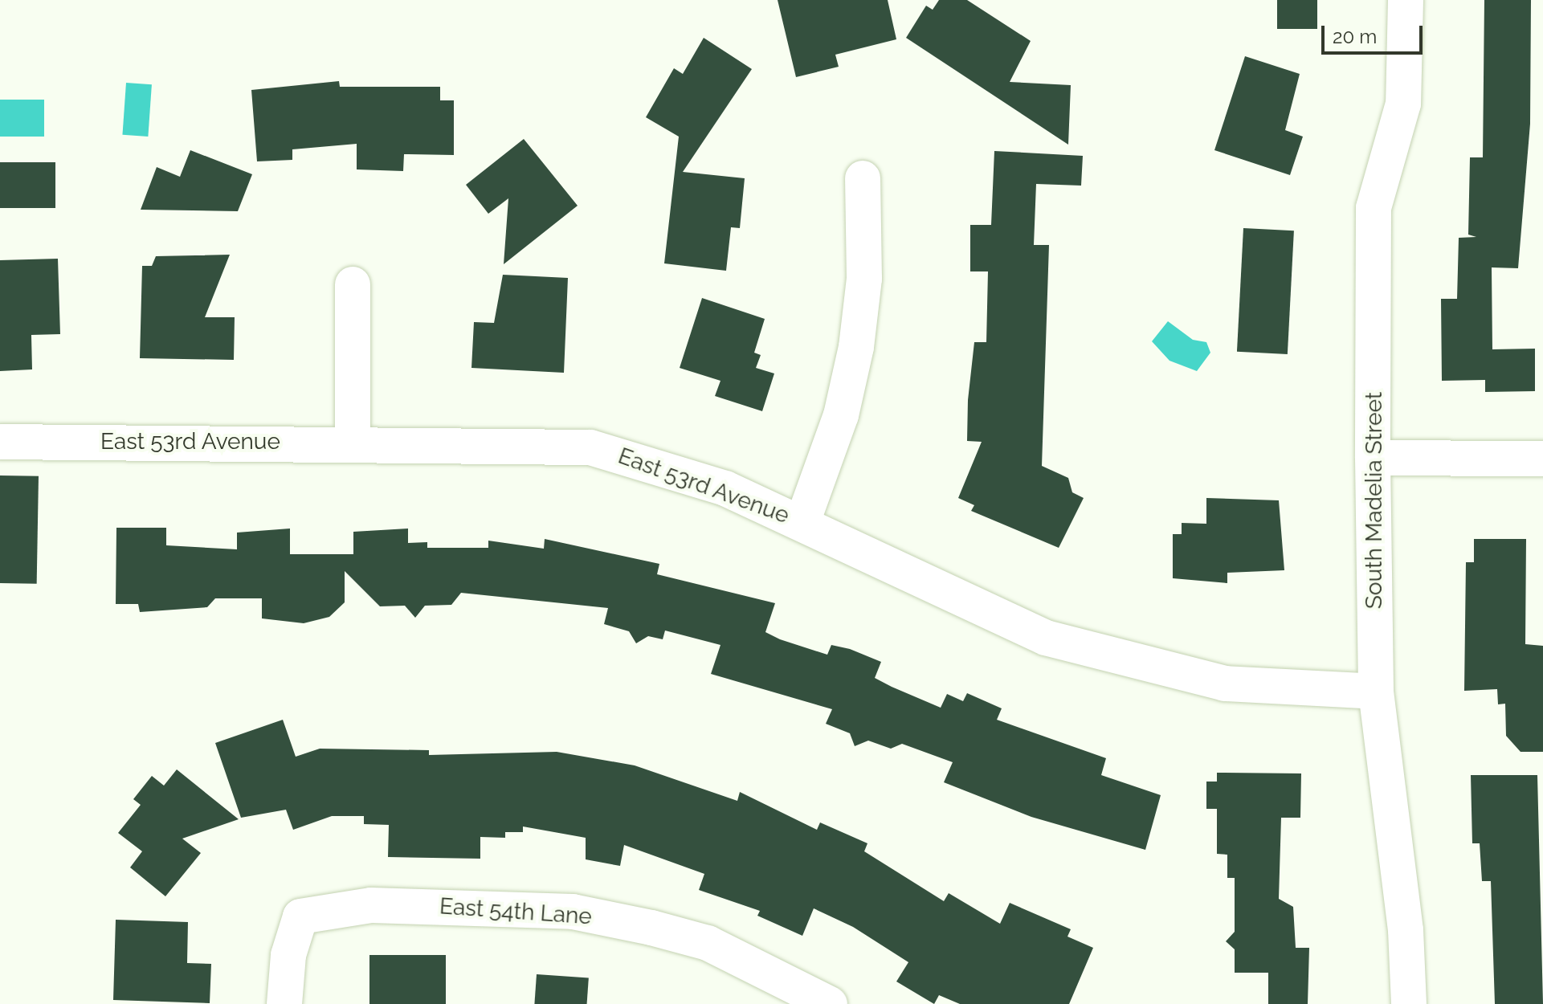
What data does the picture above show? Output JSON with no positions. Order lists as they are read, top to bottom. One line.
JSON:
{"streets":{"street":["East 53rd Avenue","South Madelia Street","East 54th Lane"]},"crossings":[["East 53rd Avenue","South Madelia Street"]],"scale_bar":"20 m"}
